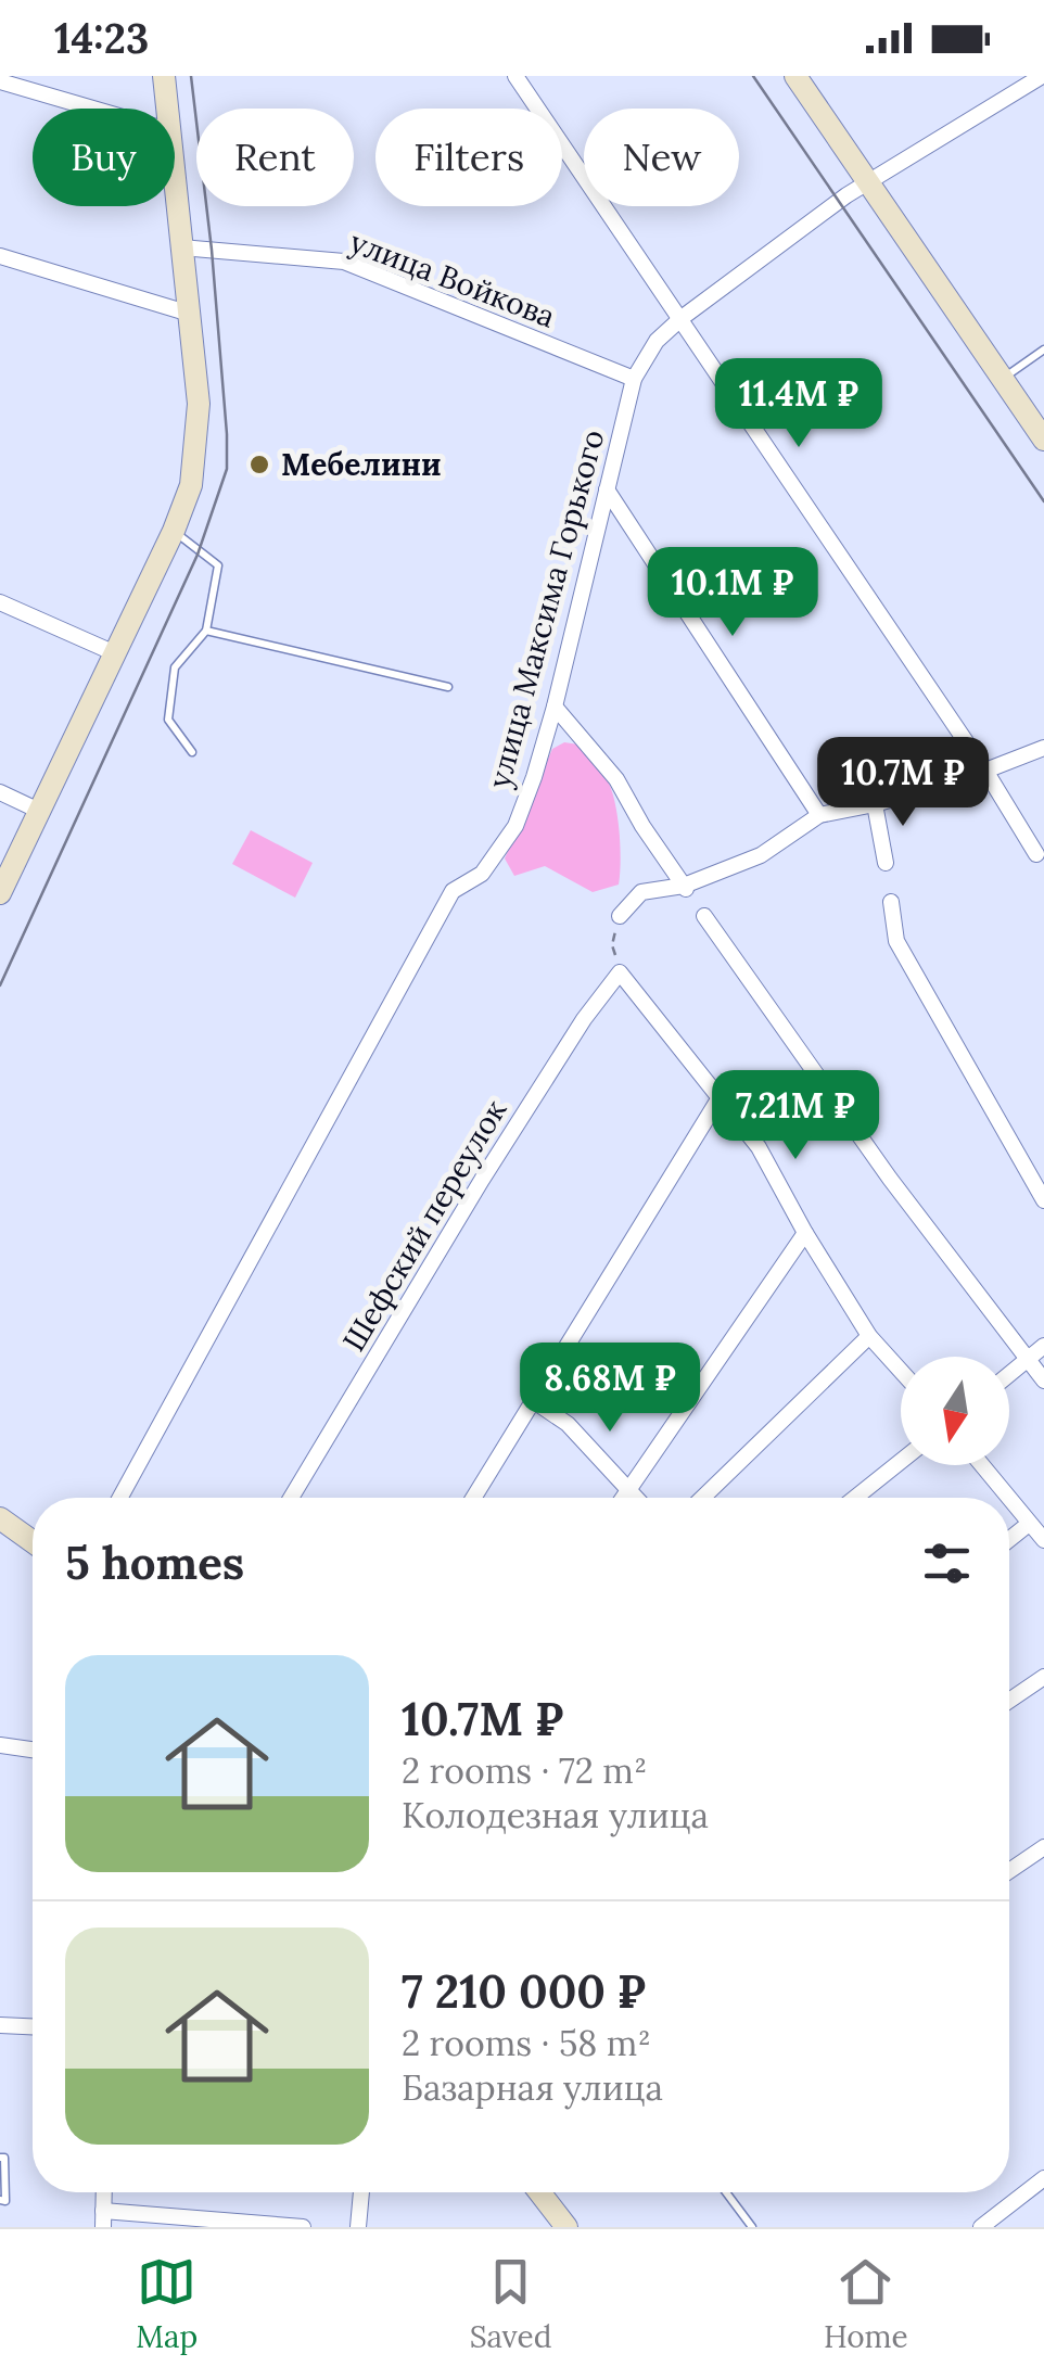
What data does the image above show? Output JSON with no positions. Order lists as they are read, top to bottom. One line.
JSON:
{"streets":{"street":["улица Войкова","улица Максима Горького","Шефский переулок"]},"crossings":[["улица Войкова","улица Максима Горького"]],"places":["Мебелини"],"north":"bottom","page":{"status":"14:23","chip":["Buy","Rent","Filters","New"],"price":["11.4M ₽","10.1M ₽","10.7M ₽","7.21M ₽","8.68M ₽"],"heading":"5 homes","list":[{"name":"10.7M ₽","note":"2 rooms · 72 m² · Колодезная улица"},{"name":"7 210 000 ₽","note":"2 rooms · 58 m² · Базарная улица"}],"tabs":["Map","Saved","Home"]}}
